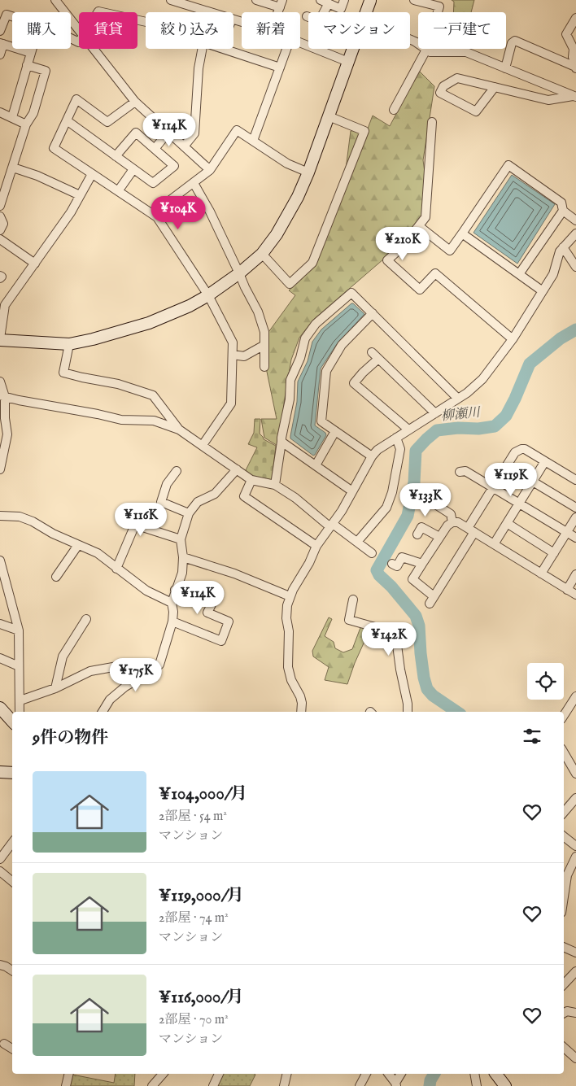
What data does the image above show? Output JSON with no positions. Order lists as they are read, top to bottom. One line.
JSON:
{"water":["柳瀬川"],"page":{"chip":["購入","賃貸","絞り込み","新着","マンション","一戸建て"],"price":["¥114K","¥104K","¥210K","¥119K","¥133K","¥116K","¥114K","¥142K","¥175K"],"heading":"9件の物件","list":[{"name":"¥104,000/月","note":"2部屋 · 54 m² · マンション"},{"name":"¥119,000/月","note":"2部屋 · 74 m² · マンション"},{"name":"¥116,000/月","note":"2部屋 · 70 m² · マンション"}]}}
